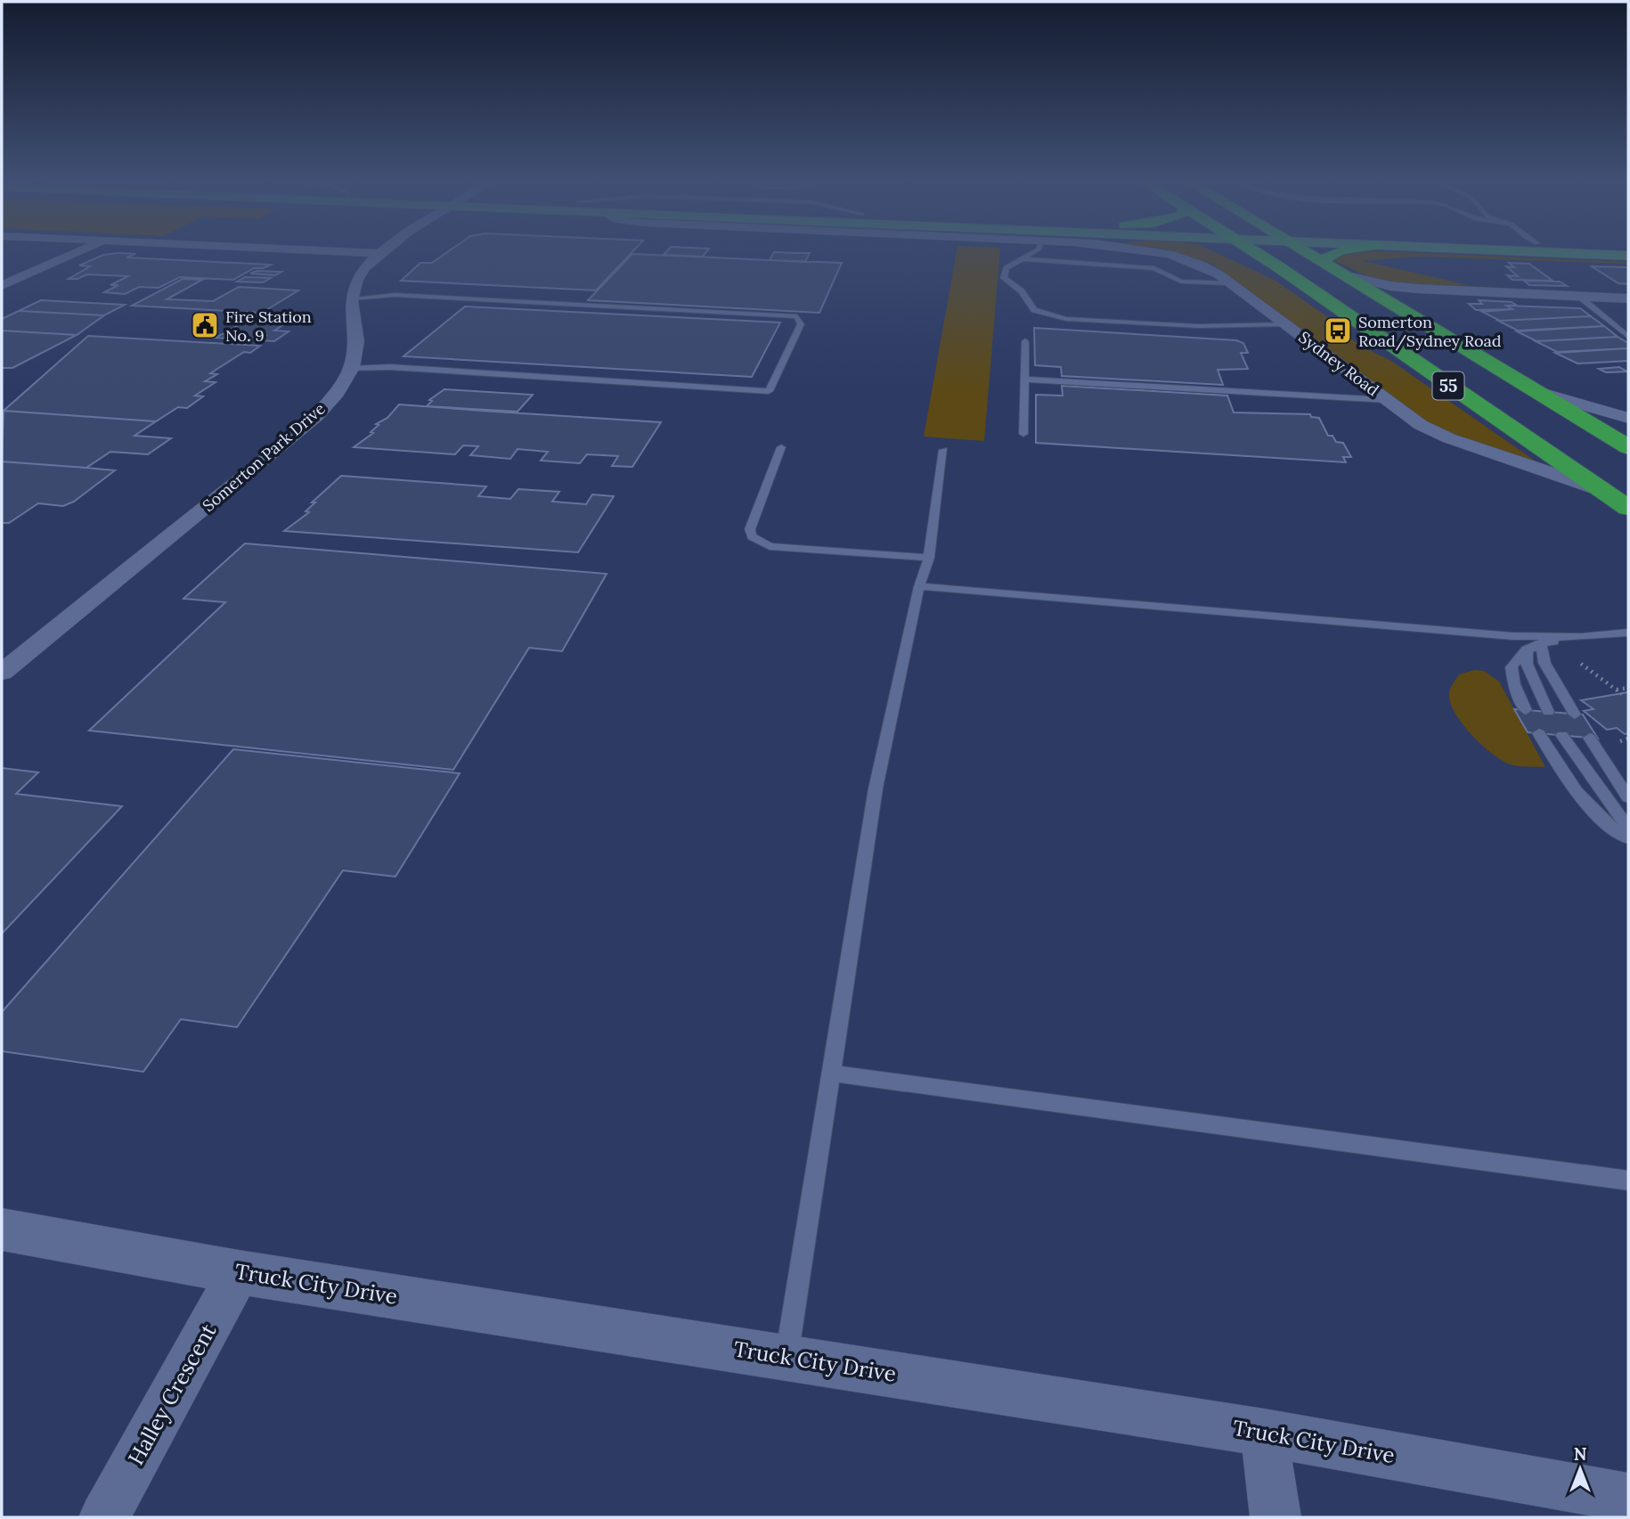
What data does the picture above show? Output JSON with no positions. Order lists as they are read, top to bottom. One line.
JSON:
{"streets":{"highway":["Sydney Road","55"],"street":["Somerton Park Drive","Truck City Drive","Halley Crescent"]},"crossings":[["Truck City Drive","Halley Crescent"]],"places":{"public building":["Fire Station No. 9"],"bus stop":["Somerton Road/Sydney Road"]},"north":"top"}
